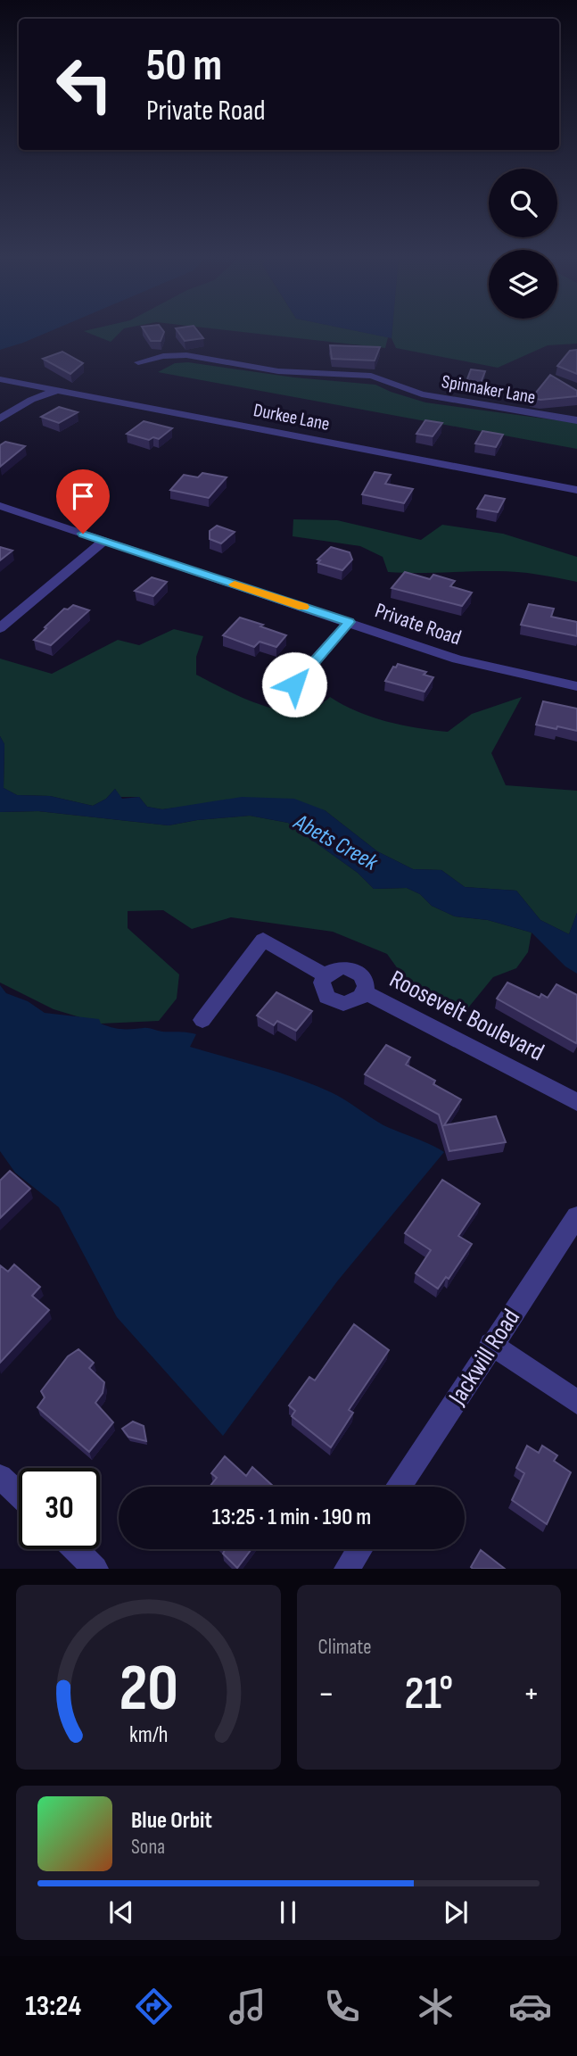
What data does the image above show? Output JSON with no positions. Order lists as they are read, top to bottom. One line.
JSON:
{"streets":{"street":["Spinnaker Lane","Durkee Lane","Private Road","Roosevelt Boulevard","Jackwill Road"]},"water":["Abets Creek"],"page":{"turn":["50 m","Private Road"],"limit":"30","trip":"13:25 · 1 min · 190 m","tile":"Climate","heat":["−","21°","+"],"song":["Blue Orbit","Sona"],"tabs":"13:24","gauge":["20","km/h"]}}
